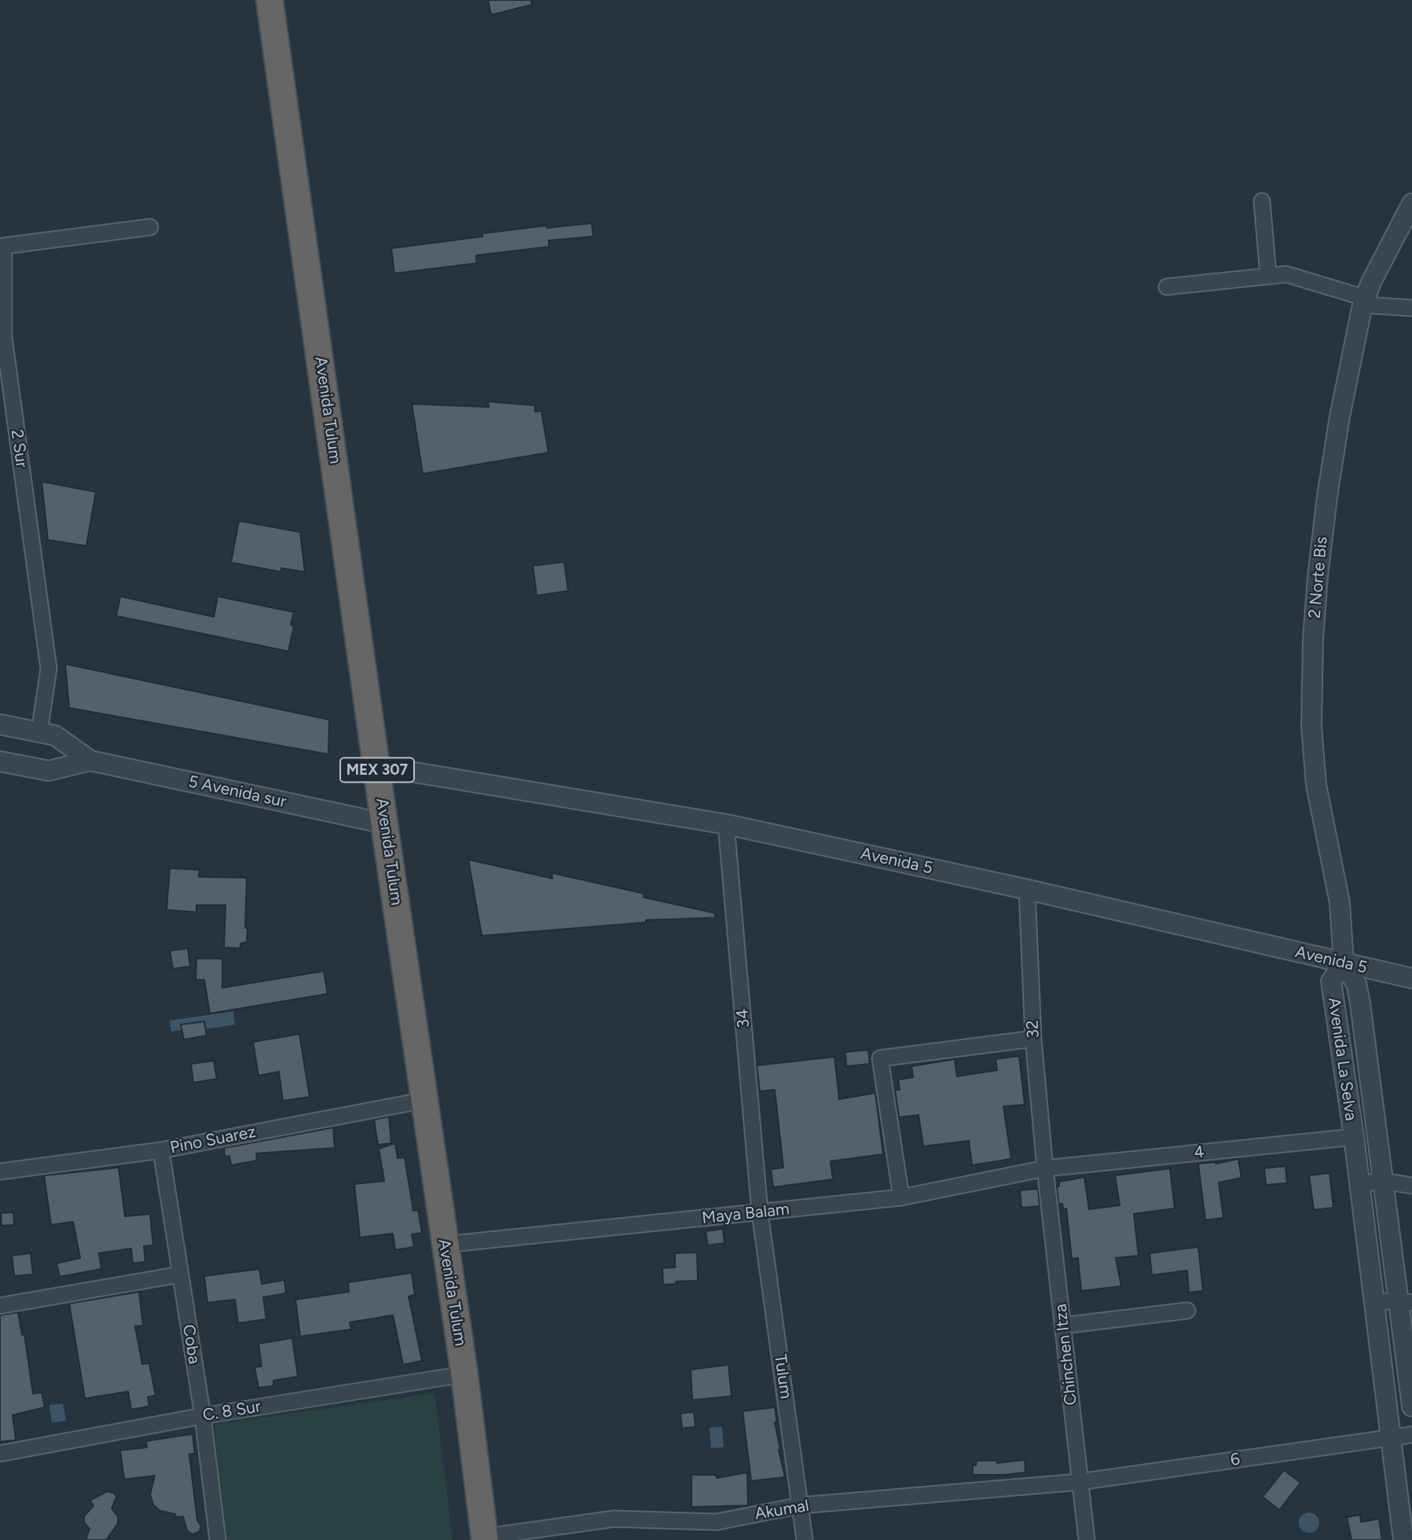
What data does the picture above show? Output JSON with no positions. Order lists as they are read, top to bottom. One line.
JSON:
{"streets":{"highway":["Avenida Tulum","MEX 307"],"street":["2 Sur","2 Norte Bis","5 Avenida sur","Avenida 5","34","32","Avenida La Selva","Pino Suarez","4","Maya Balam","Coba","Chinchen Itza","Tulum","C. 8 Sur","6","Akumal"]},"crossings":[["Avenida Tulum","5 Avenida sur"],["Avenida Tulum","Avenida 5"],["Avenida Tulum","Pino Suarez"],["Avenida Tulum","Maya Balam"],["Avenida Tulum","C. 8 Sur"],["Avenida Tulum","Akumal"],["2 Norte Bis","Avenida 5"],["2 Norte Bis","Avenida La Selva"],["Avenida 5","34"],["Avenida 5","32"],["Avenida 5","Avenida La Selva"],["34","Maya Balam"],["34","Tulum"],["32","4"],["32","Maya Balam"],["32","Chinchen Itza"],["Avenida La Selva","4"],["Avenida La Selva","6"],["Pino Suarez","Coba"],["4","Maya Balam"],["4","Chinchen Itza"],["Maya Balam","Chinchen Itza"],["Maya Balam","Tulum"],["Coba","C. 8 Sur"],["Chinchen Itza","6"],["Chinchen Itza","Akumal"],["Tulum","Akumal"],["6","Akumal"]]}
